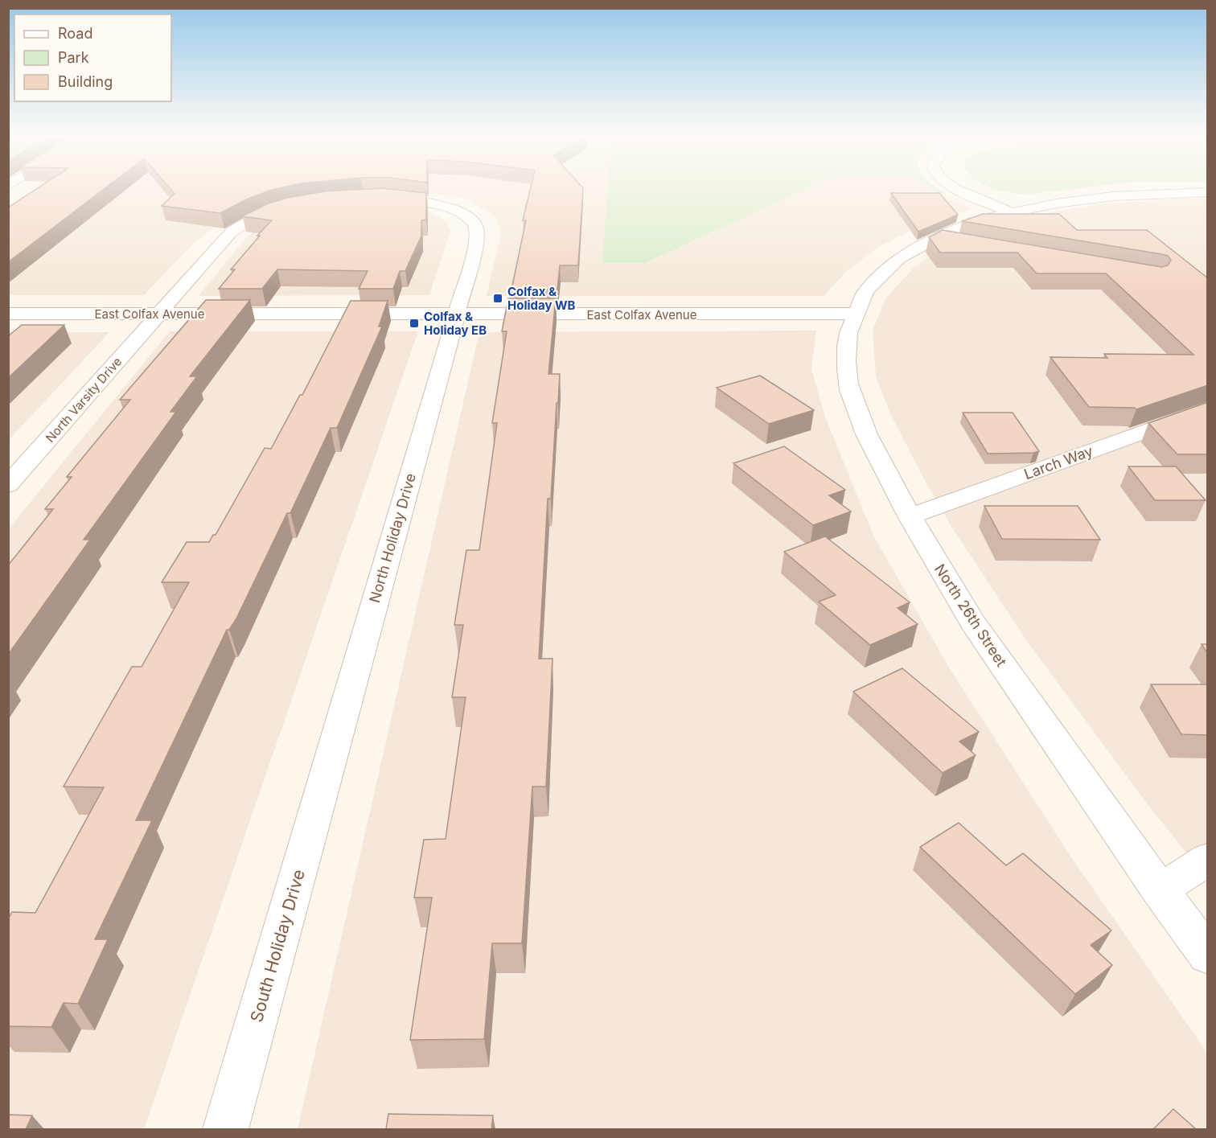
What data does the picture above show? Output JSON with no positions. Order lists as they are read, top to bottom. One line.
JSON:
{"streets":{"street":["East Colfax Avenue","North Varsity Drive","Larch Way","North Holiday Drive","North 26th Street","South Holiday Drive"]},"crossings":[["East Colfax Avenue","North Varsity Drive"],["East Colfax Avenue","North Holiday Drive"],["East Colfax Avenue","North 26th Street"],["Larch Way","North 26th Street"],["North Holiday Drive","South Holiday Drive"]],"places":{"transit":["Colfax & Holiday WB","Colfax & Holiday EB"]},"legend":["Road","Park","Building"]}
